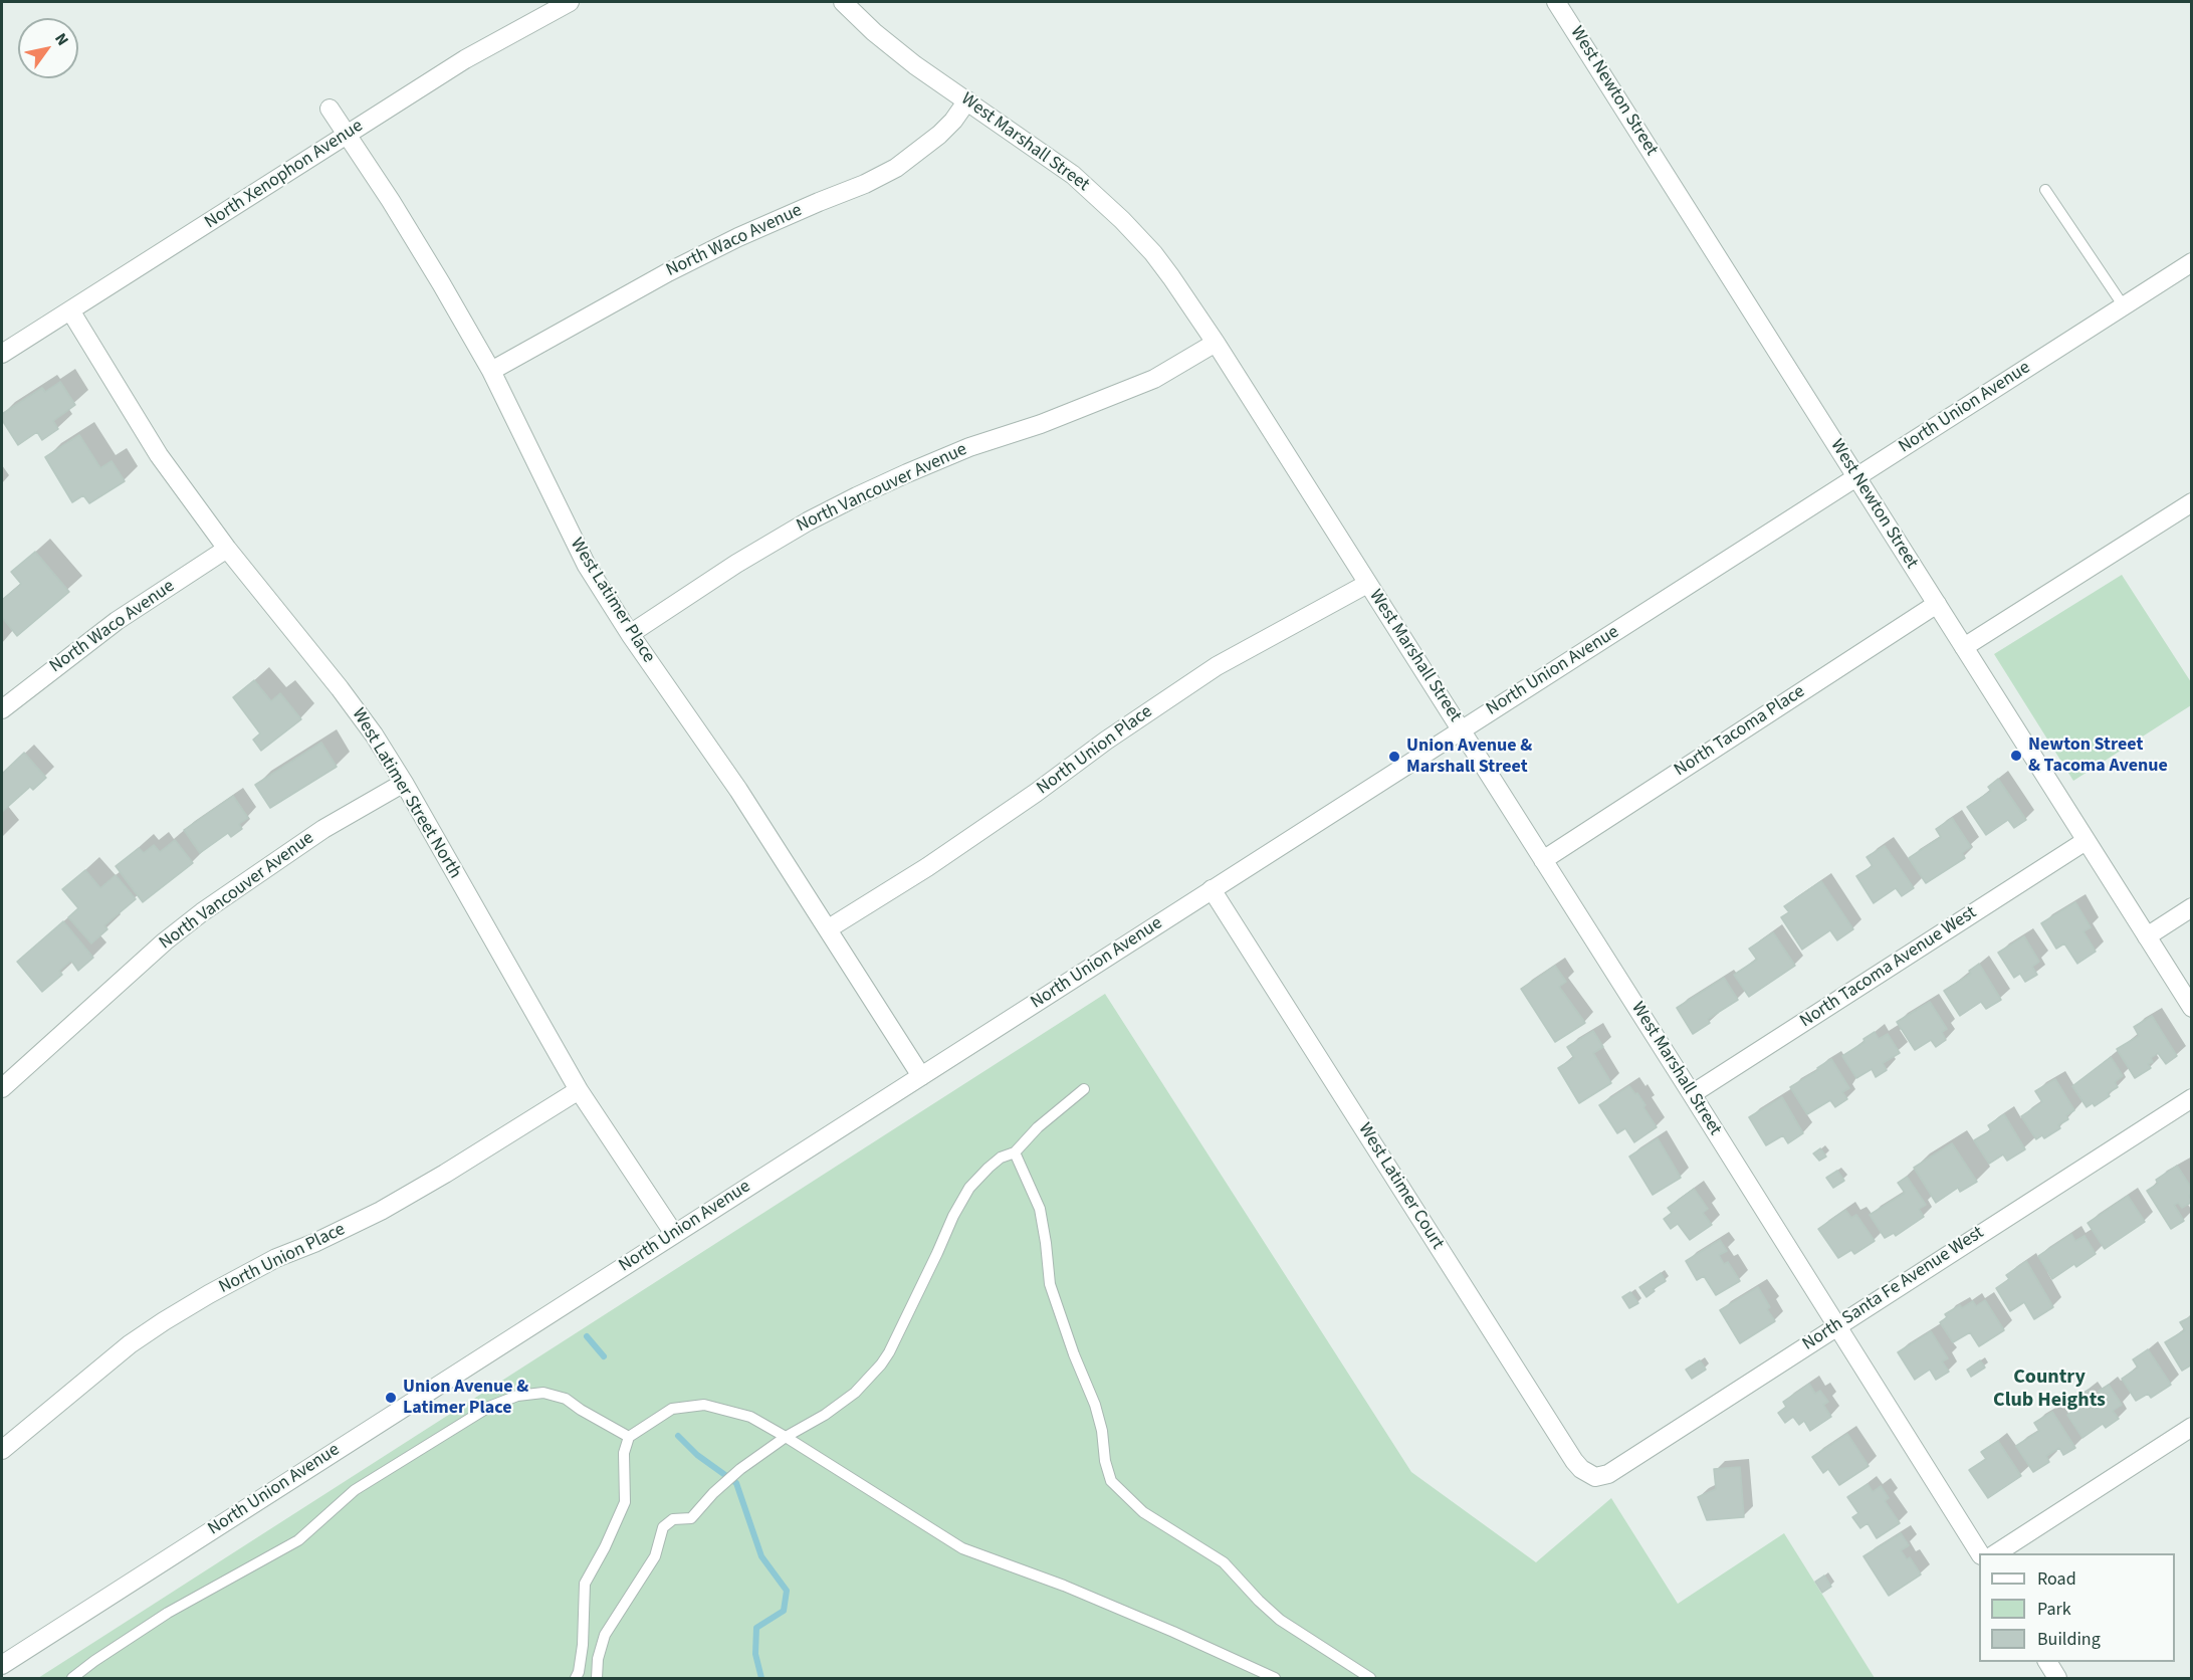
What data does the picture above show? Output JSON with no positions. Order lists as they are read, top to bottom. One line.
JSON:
{"streets":{"street":["West Newton Street","West Marshall Street","North Xenophon Avenue","North Waco Avenue","North Union Avenue","North Vancouver Avenue","West Latimer Place","North Tacoma Place","North Union Place","West Latimer Street North","North Tacoma Avenue West","West Latimer Court","North Santa Fe Avenue West"]},"crossings":[["West Newton Street","North Union Avenue"],["West Newton Street","North Tacoma Place"],["West Newton Street","North Tacoma Avenue West"],["West Marshall Street","North Waco Avenue"],["West Marshall Street","North Union Avenue"],["West Marshall Street","North Vancouver Avenue"],["West Marshall Street","North Tacoma Place"],["West Marshall Street","North Union Place"],["West Marshall Street","North Tacoma Avenue West"],["West Marshall Street","North Santa Fe Avenue West"],["North Xenophon Avenue","West Latimer Place"],["North Xenophon Avenue","West Latimer Street North"],["North Waco Avenue","West Latimer Place"],["North Waco Avenue","West Latimer Street North"],["North Union Avenue","West Latimer Place"],["North Union Avenue","West Latimer Street North"],["North Union Avenue","West Latimer Court"],["North Vancouver Avenue","West Latimer Place"],["North Vancouver Avenue","West Latimer Street North"],["West Latimer Place","North Union Place"],["North Union Place","West Latimer Street North"],["West Latimer Court","North Santa Fe Avenue West"]],"districts":["Country Club Heights"],"places":["Newton Street & Tacoma Avenue","Union Avenue & Marshall Street","Union Avenue & Latimer Place"],"legend":["Road","Park","Building"],"north":"top right"}
